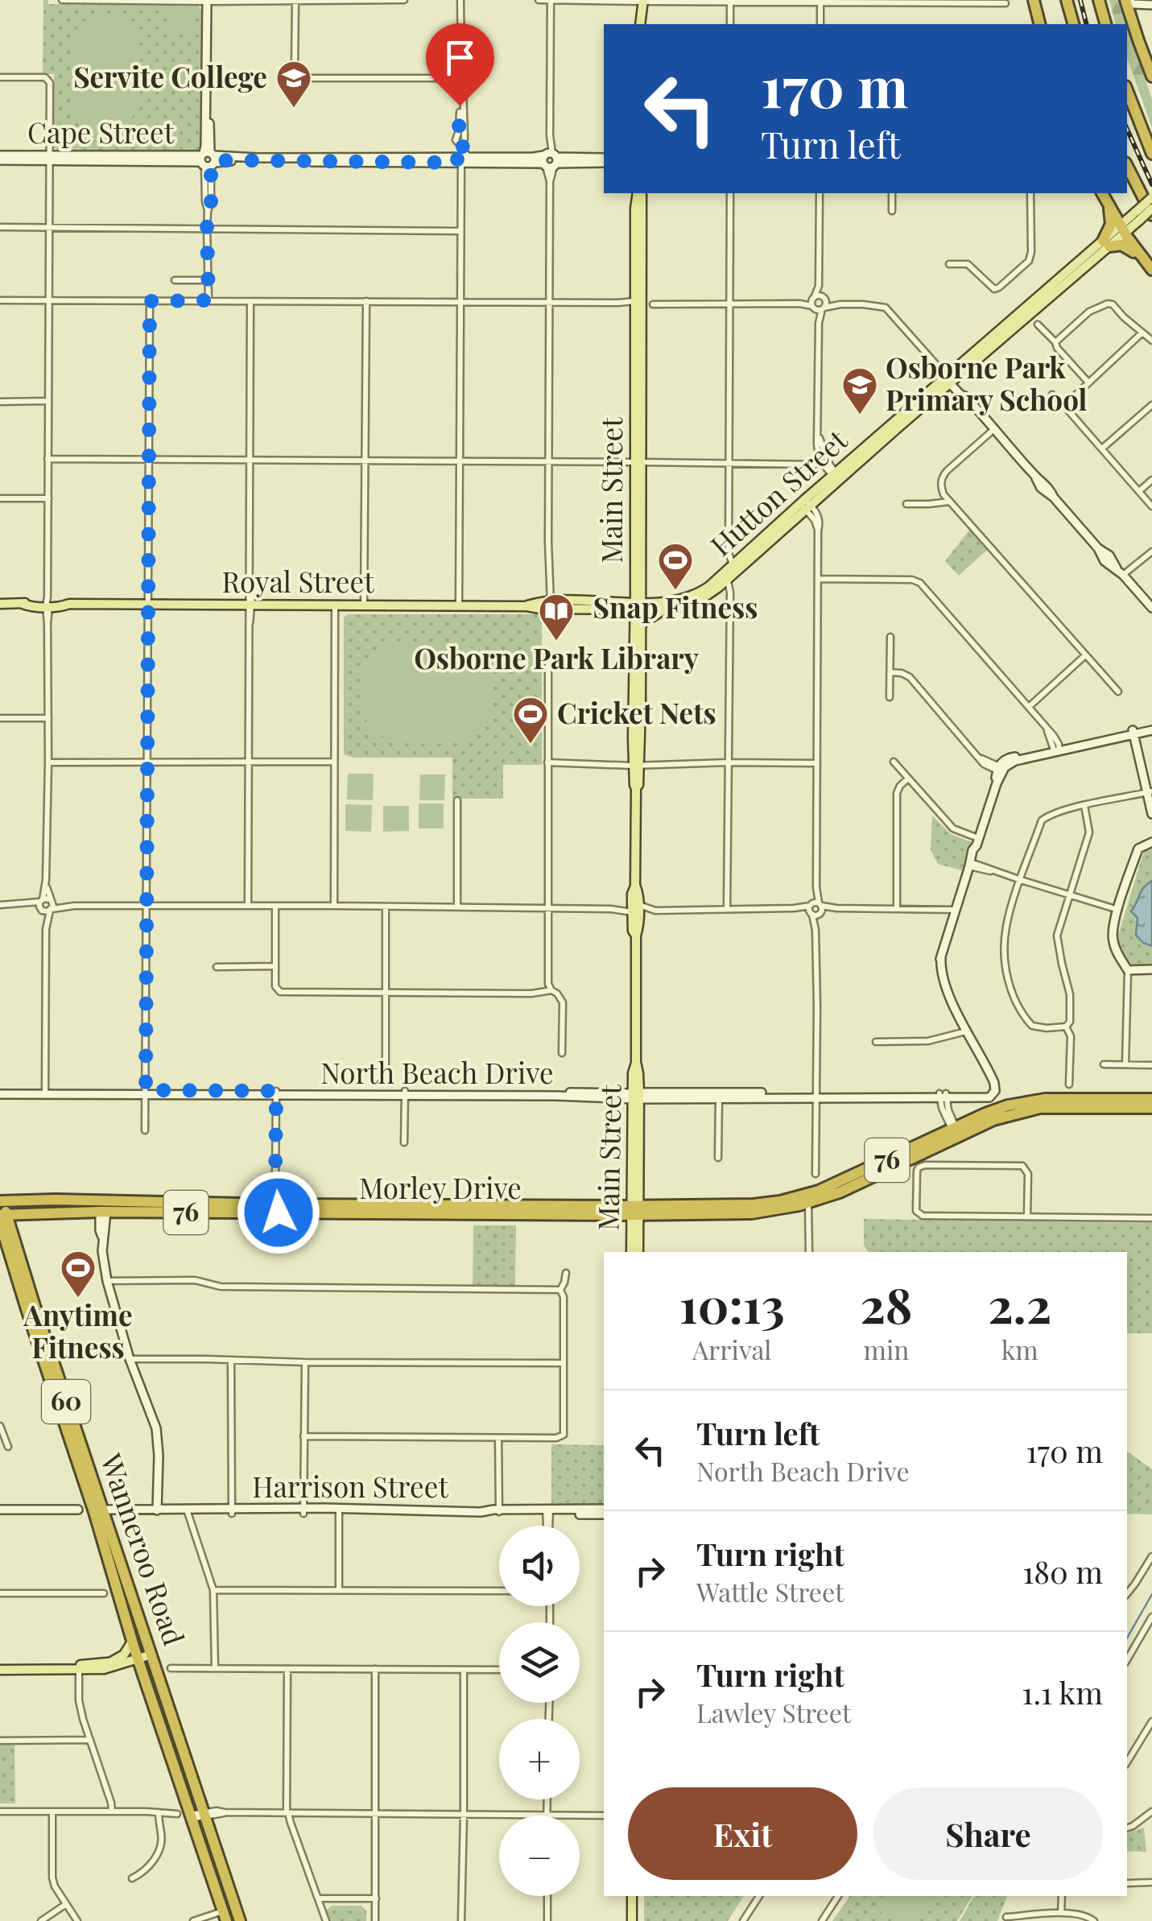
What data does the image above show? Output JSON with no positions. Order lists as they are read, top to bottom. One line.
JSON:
{"streets":{"highway":["76","Morley Drive","60","Wanneroo Road"],"main road":["Main Street","Hutton Street","Royal Street"],"street":["Cape Street","North Beach Drive","Harrison Street"]},"crossings":[["Main Street","Hutton Street"],["Main Street","Royal Street"],["Main Street","North Beach Drive"],["Main Street","76"],["Main Street","Morley Drive"],["Hutton Street","Royal Street"],["76","Morley Drive"],["Morley Drive","Wanneroo Road"],["Harrison Street","Wanneroo Road"]],"places":{"school or university":["Servite College","Osborne Park Primary School"],"sports":["Snap Fitness","Cricket Nets","Anytime Fitness"],"library":["Osborne Park Library"]},"page":{"turn":["170 m","Turn left"],"eta":["10:13","Arrival","28","min","2.2","km"],"list":[{"name":"Turn left","note":"North Beach Drive","value":"170 m"},{"name":"Turn right","note":"Wattle Street","value":"180 m"},{"name":"Turn right","note":"Lawley Street","value":"1.1 km"}],"map_buttons":["+","−"],"buttons":["Exit","Share"]}}
